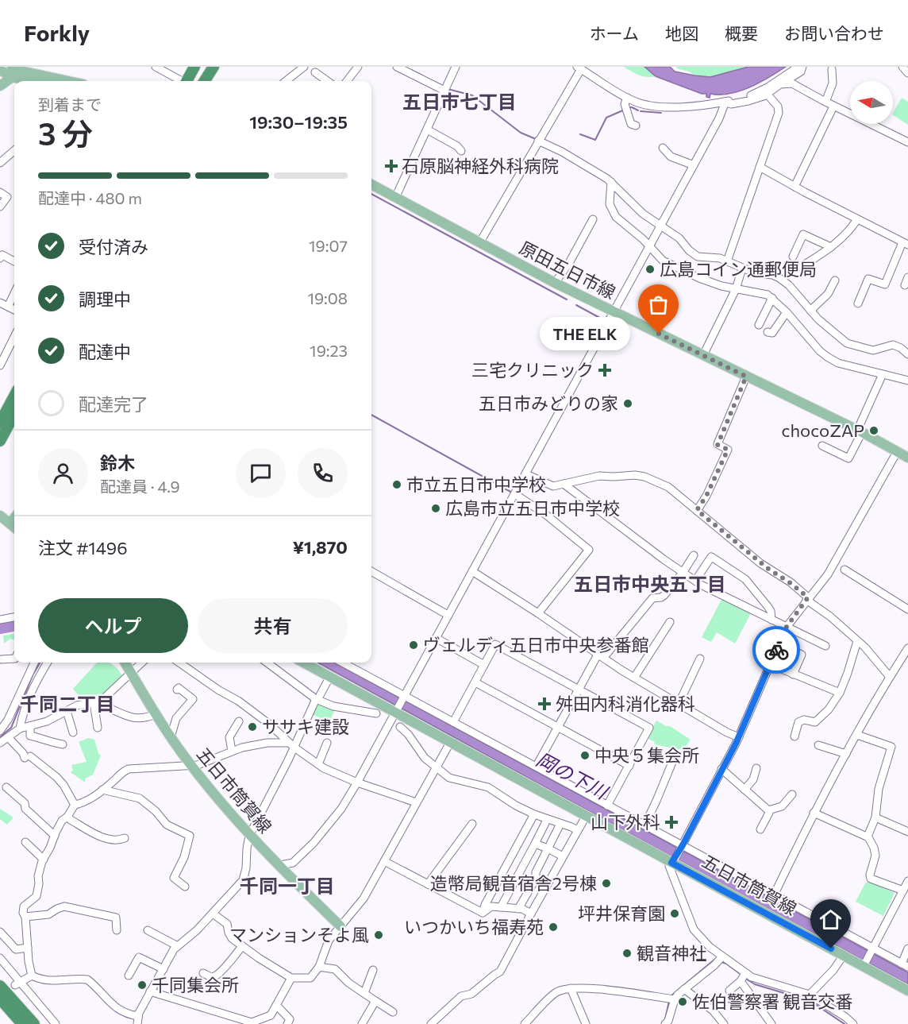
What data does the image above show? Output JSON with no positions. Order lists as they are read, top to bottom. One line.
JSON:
{"streets":{"main road":["原田五日市線","五日市筒賀線"]},"districts":["五日市七丁目","五日市中央五丁目","千同二丁目","千同一丁目"],"water":["岡の下川"],"places":{"health":["石原脳神経外科病院","三宅クリニック","舛田内科消化器科","山下外科"],"other":["広島コイン通郵便局","THE ELK","五日市みどりの家","chocoZAP","市立五日市中学校","広島市立五日市中学校","ヴェルディ五日市中央参番館","ササキ建設","中央５集会所","造幣局観音宿舎2号棟","坪井保育園","いつかいち福寿苑","マンションそよ風","観音神社","千同集会所","佐伯警察署 観音交番"]},"north":"left","page":{"header":"Forkly","nav":["ホーム","地図","概要","お問い合わせ"],"heading":["3 分","到着まで","19:30–19:35"],"panel":["鈴木","配達員 · 4.9","注文 #1496","¥1,870"],"bar":"配達中 · 480 m","list":[["受付済み","19:07"],["調理中","19:08"],["配達中","19:23"],"配達完了"],"bubble":"THE ELK","buttons":["ヘルプ","共有"]}}
